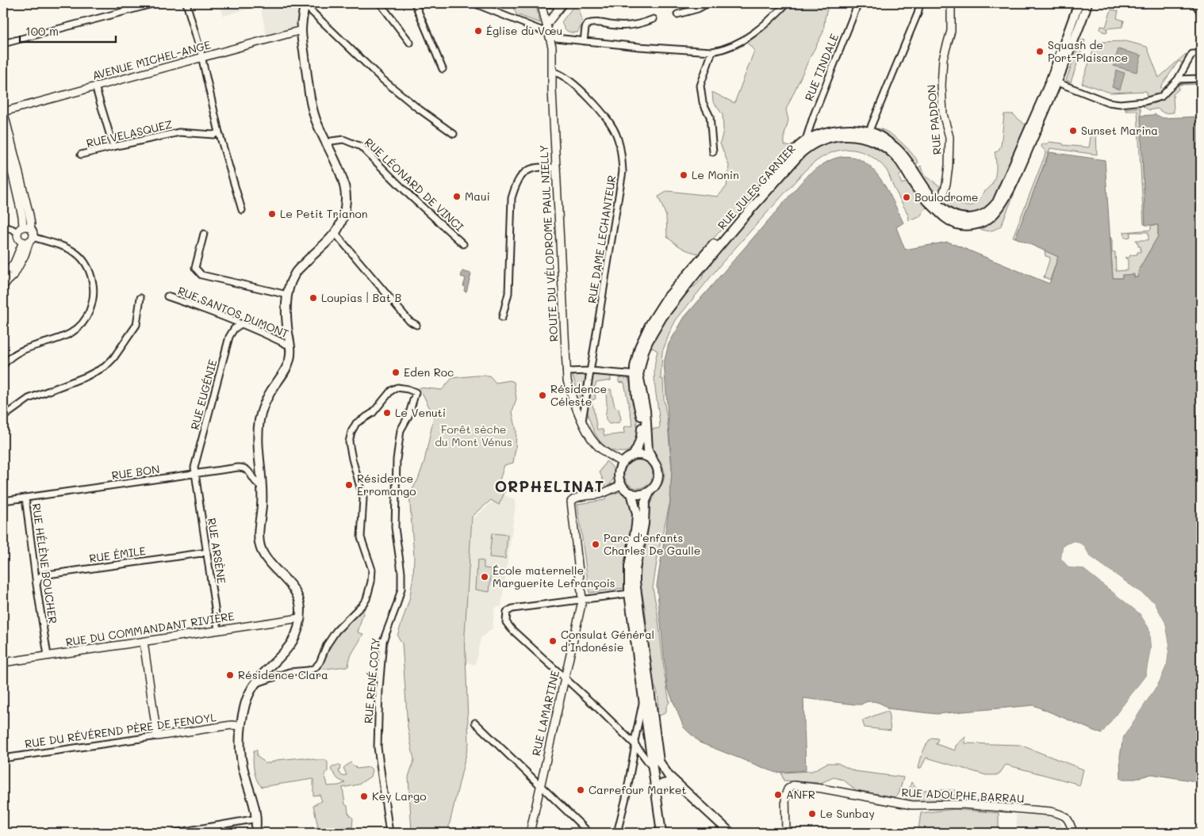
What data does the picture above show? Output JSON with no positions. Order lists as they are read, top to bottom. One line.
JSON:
{"streets":{"main road":["RUE JULES GARNIER"],"street":["AVENUE MICHEL-ANGE","RUE TINDALE","RUE PADDON","RUE VELASQUEZ","RUE LÉONARD DE VINCI","RUE DAME LECHANTEUR","ROUTE DU VÉLODROME PAUL NIELLY","RUE SANTOS DUMONT","RUE EUGÉNIE","RUE BON","RUE ARSÈNE","RUE ÉMILE","RUE HÉLÈNE BOUCHER","RUE DU COMMANDANT RIVIÈRE","RUE RENÉ COTY","RUE LAMARTINE","RUE DU RÉVÉREND PÈRE DE FENOYL","RUE ADOLPHE BARRAU"]},"crossings":[["RUE TINDALE","RUE JULES GARNIER"],["RUE PADDON","RUE JULES GARNIER"],["RUE JULES GARNIER","ROUTE DU VÉLODROME PAUL NIELLY"],["RUE JULES GARNIER","RUE LAMARTINE"],["RUE DAME LECHANTEUR","ROUTE DU VÉLODROME PAUL NIELLY"],["ROUTE DU VÉLODROME PAUL NIELLY","RUE LAMARTINE"],["RUE SANTOS DUMONT","RUE EUGÉNIE"],["RUE EUGÉNIE","RUE BON"],["RUE EUGÉNIE","RUE ARSÈNE"],["RUE BON","RUE ARSÈNE"],["RUE BON","RUE HÉLÈNE BOUCHER"],["RUE ARSÈNE","RUE ÉMILE"],["RUE ARSÈNE","RUE DU COMMANDANT RIVIÈRE"],["RUE ÉMILE","RUE HÉLÈNE BOUCHER"],["RUE HÉLÈNE BOUCHER","RUE DU COMMANDANT RIVIÈRE"]],"districts":["ORPHELINAT"],"parks":["Forêt sèche du Mont Vénus"],"places":["Église du Vœu","Squash de Port-Plaisance","Sunset Marina","Le Monin","Maui","Boulodrome","Le Petit Trianon","Loupias | Bat B","Eden Roc","Résidence Céleste","Le Venuti","Résidence Erromango","Parc d'enfants Charles De Gaulle","École maternelle Marguerite Lefrançois","Consulat Général d'Indonésie","Résidence Clara","Carrefour Market","ANFR","Key Largo","Le Sunbay"],"scale_bar":"100 m"}
